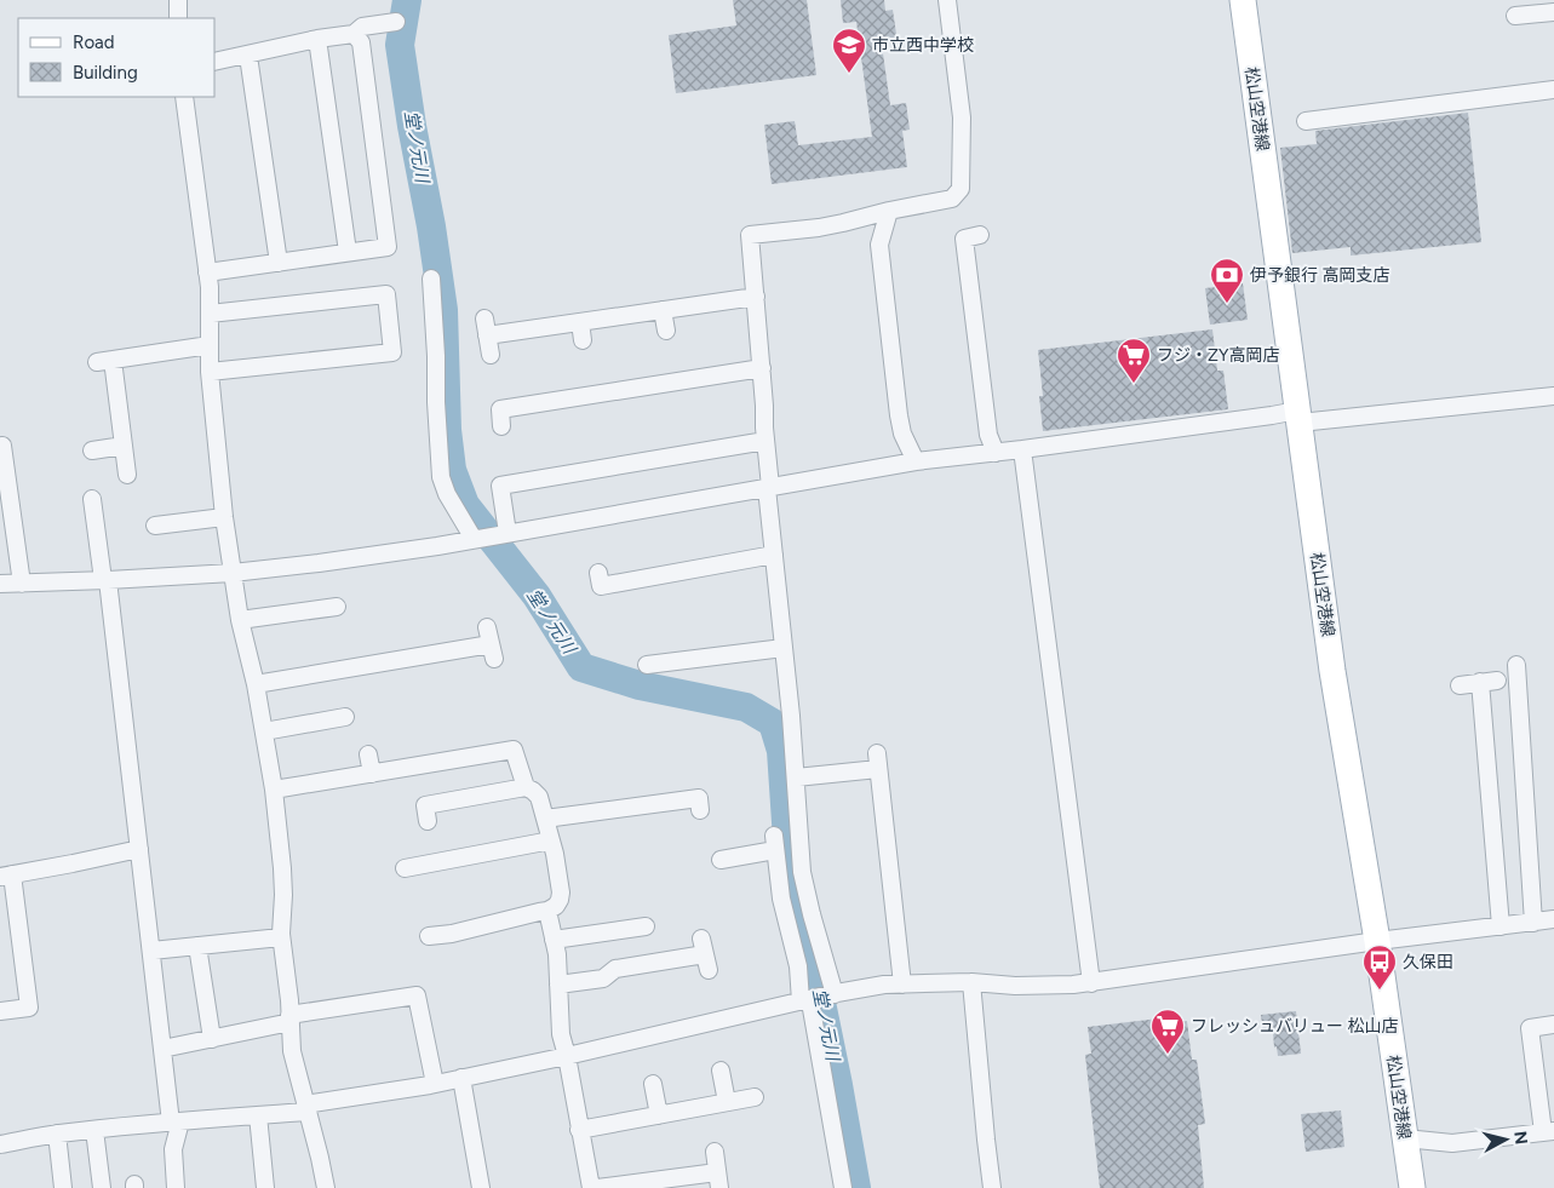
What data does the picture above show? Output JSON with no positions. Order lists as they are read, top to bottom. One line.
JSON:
{"streets":{"main road":["松山空港線"]},"water":["堂ノ元川"],"places":{"school or university":["市立西中学校"],"bank":["伊予銀行 高岡支店"],"supermarket":["フジ・ZY高岡店","フレッシュバリュー 松山店"],"bus stop":["久保田"]},"legend":["Road","Building"],"north":"right"}
